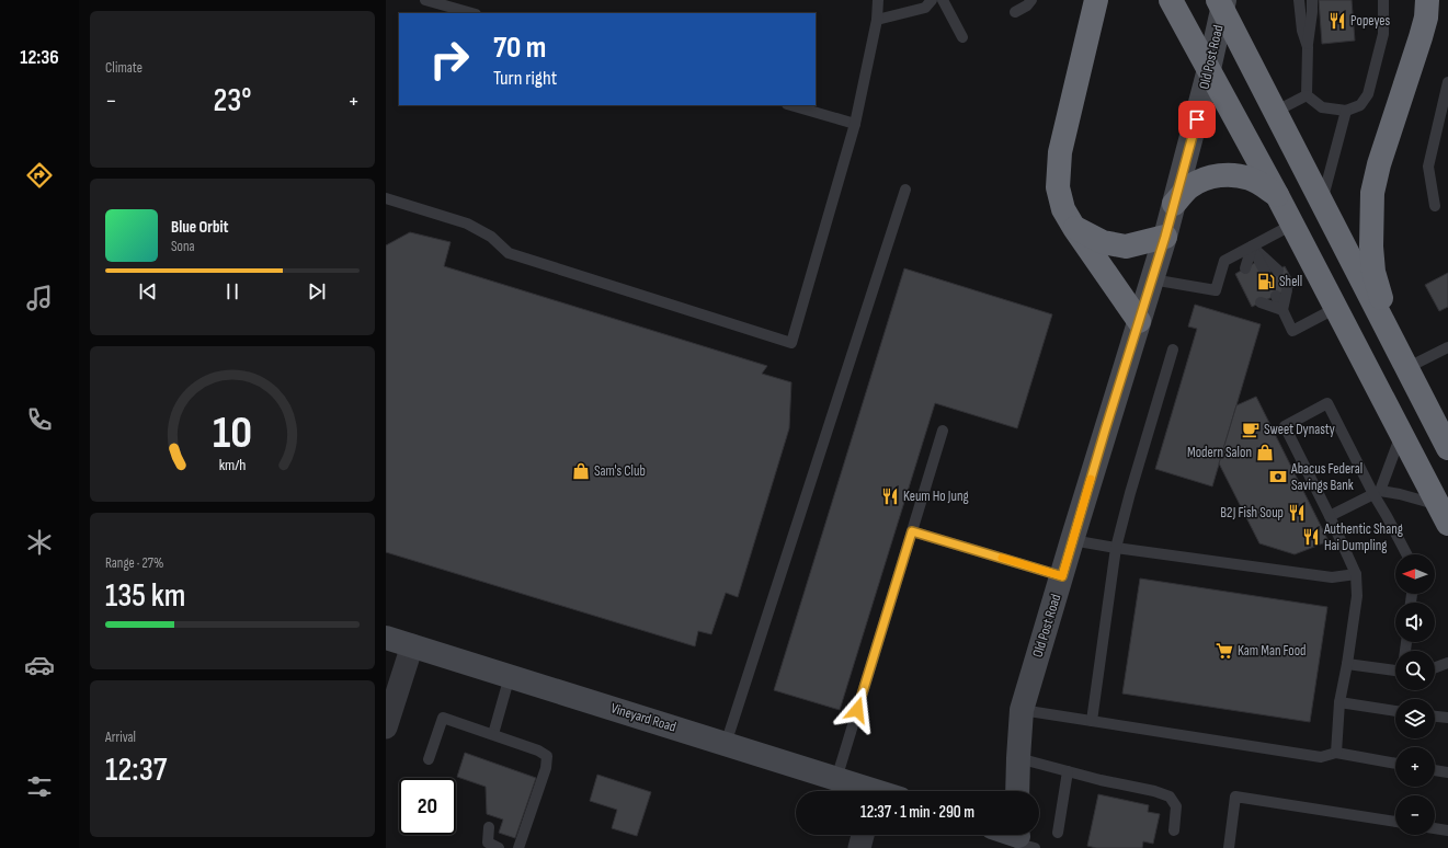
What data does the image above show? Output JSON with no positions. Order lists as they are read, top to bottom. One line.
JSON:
{"streets":{"street":["Old Post Road","Vineyard Road"]},"places":{"restaurant":["Popeyes","Keum Ho Jung","B2J Fish Soup","Authentic Shang Hai Dumpling"],"fuel station":["Shell"],"cafe":["Sweet Dynasty"],"shop":["Modern Salon","Sam's Club"],"bank":["Abacus Federal Savings Bank"],"supermarket":["Kam Man Food"]},"north":"left","page":{"tabs":"12:36","tile":["Climate",["Range · 27%","135 km"],["Arrival","12:37"]],"turn":["70 m","Turn right"],"heat":["−","23°","+"],"song":["Blue Orbit","Sona"],"map_buttons":["+","−"],"limit":"20","trip":"12:37 · 1 min · 290 m","gauge":["10","km/h"]}}
